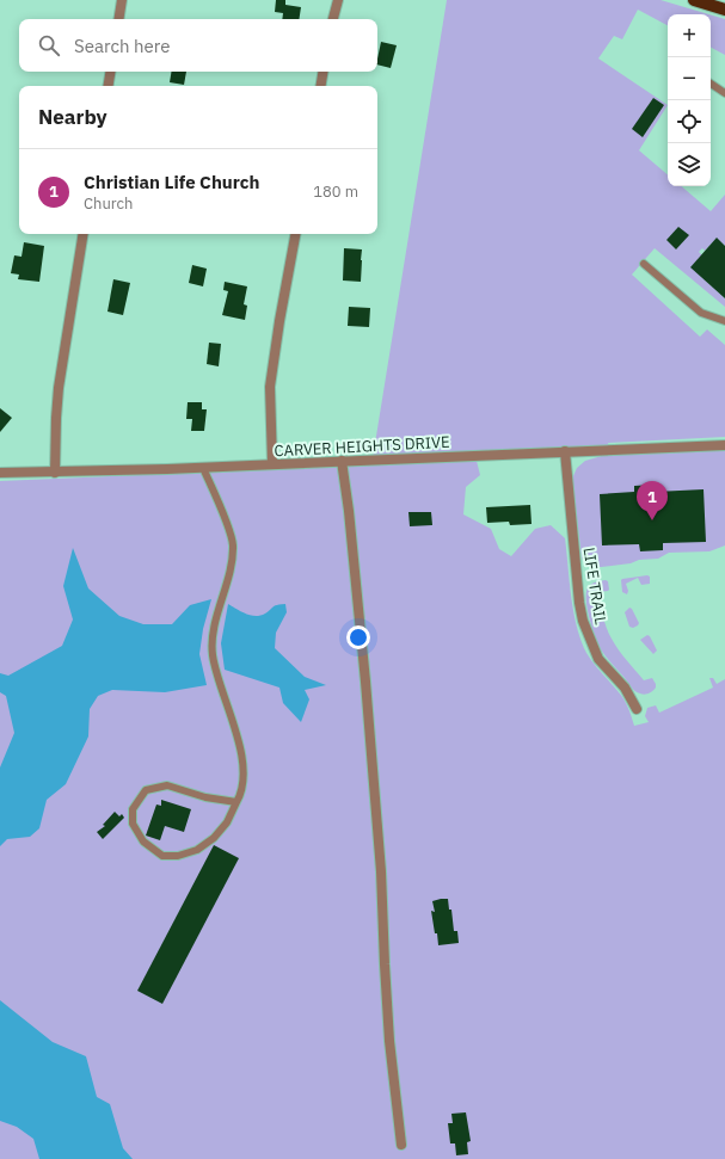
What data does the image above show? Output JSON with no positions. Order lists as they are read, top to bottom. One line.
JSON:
{"streets":{"street":["CARVER HEIGHTS DRIVE","LIFE TRAIL"]},"crossings":[["CARVER HEIGHTS DRIVE","LIFE TRAIL"]],"page":{"map_buttons":["+","−"],"search":"Search here","heading":"Nearby","list":[{"mark":"1","name":"Christian Life Church","note":"Church","value":"180 m"}],"pins":"1"}}
